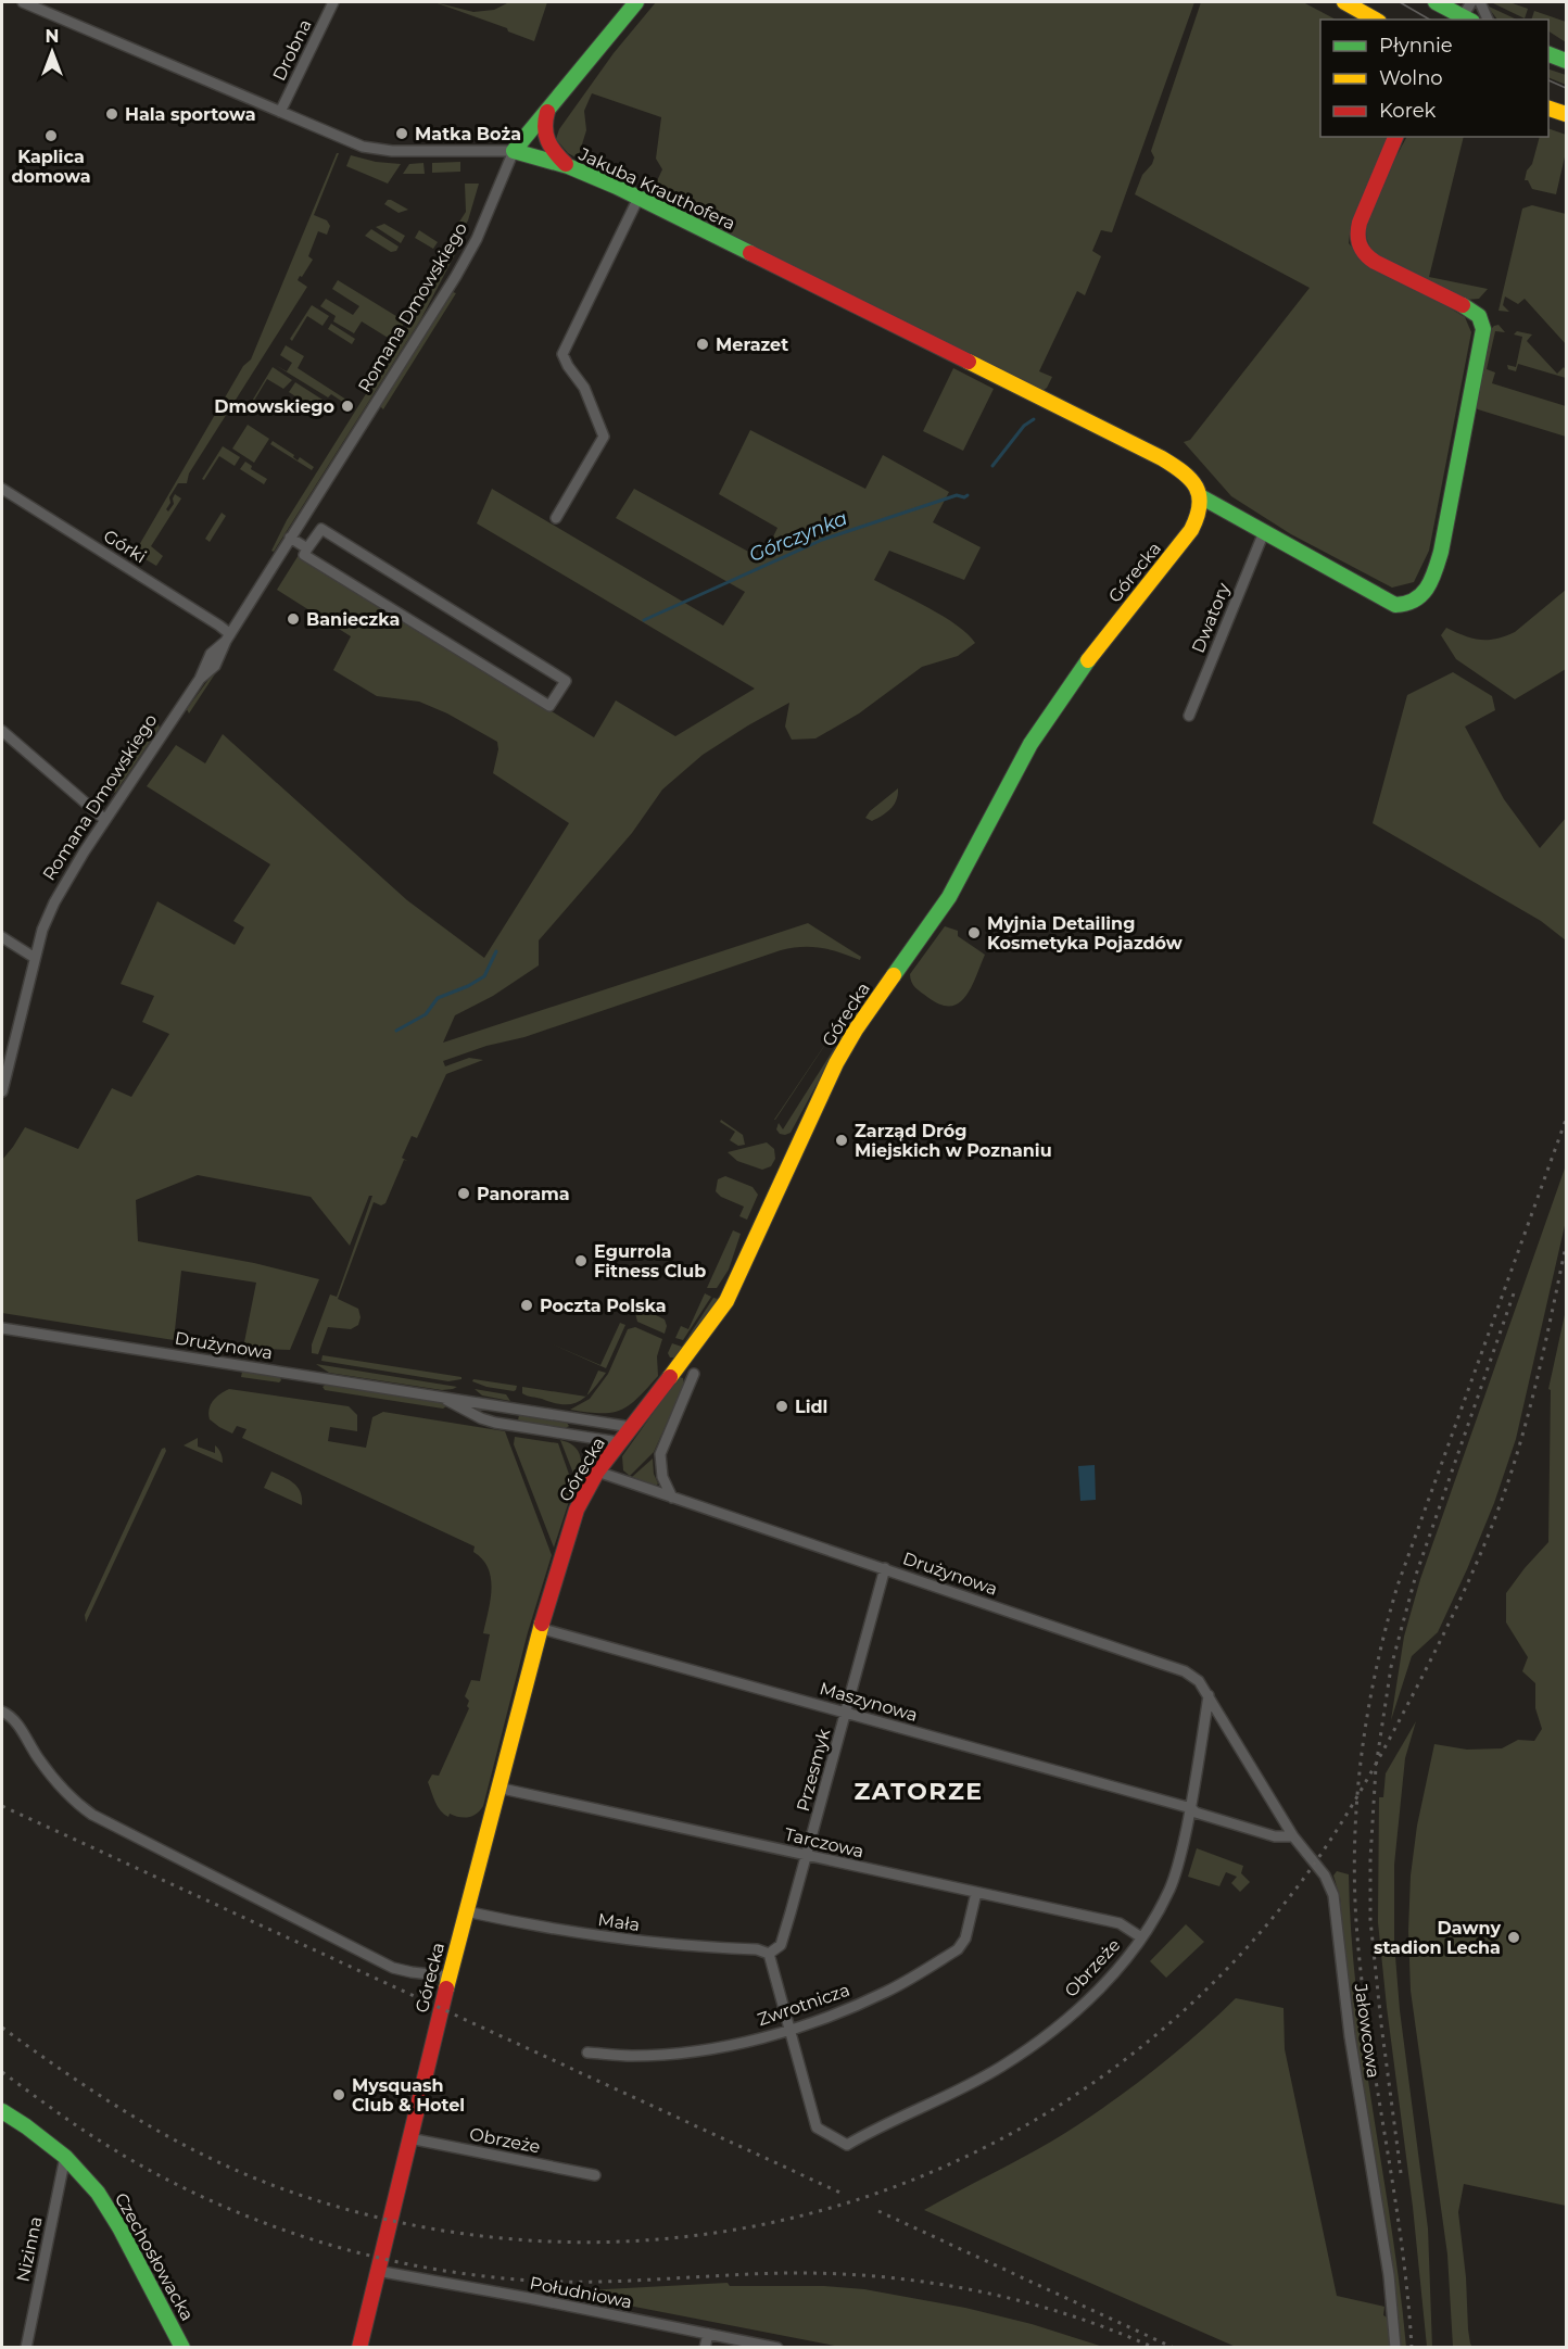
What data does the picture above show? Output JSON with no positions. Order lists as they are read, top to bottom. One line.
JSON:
{"streets":{"street":["Drobna","Jakuba Krauthofera","Romana Dmowskiego","Górki","Górecka","Dwatory","Drużynowa","Maszynowa","Przesmyk","Tarczowa","Mała","Obrzeże","Zwrotnicza","Jałowcowa","Nizinna","Czechosłowacka","Południowa"]},"crossings":[["Drobna","Jakuba Krauthofera"],["Jakuba Krauthofera","Romana Dmowskiego"],["Jakuba Krauthofera","Górecka"],["Romana Dmowskiego","Górki"],["Górecka","Drużynowa"],["Górecka","Maszynowa"],["Górecka","Tarczowa"],["Górecka","Mała"],["Górecka","Obrzeże"],["Górecka","Południowa"],["Drużynowa","Przesmyk"],["Drużynowa","Obrzeże"],["Drużynowa","Jałowcowa"],["Maszynowa","Przesmyk"],["Maszynowa","Obrzeże"],["Przesmyk","Tarczowa"],["Przesmyk","Mała"],["Tarczowa","Obrzeże"],["Tarczowa","Zwrotnicza"],["Obrzeże","Zwrotnicza"],["Nizinna","Czechosłowacka"]],"districts":["ZATORZE"],"water":["Górczynka"],"places":["Hala sportowa","Matka Boża","Kaplica domowa","Merazet","Dmowskiego","Banieczka","Myjnia Detailing Kosmetyka Pojazdów","Zarząd Dróg Miejskich w Poznaniu","Panorama","Egurrola Fitness Club","Poczta Polska","Lidl","Dawny stadion Lecha","Mysquash Club & Hotel"],"legend":["Płynnie","Wolno","Korek"],"north":"top"}
